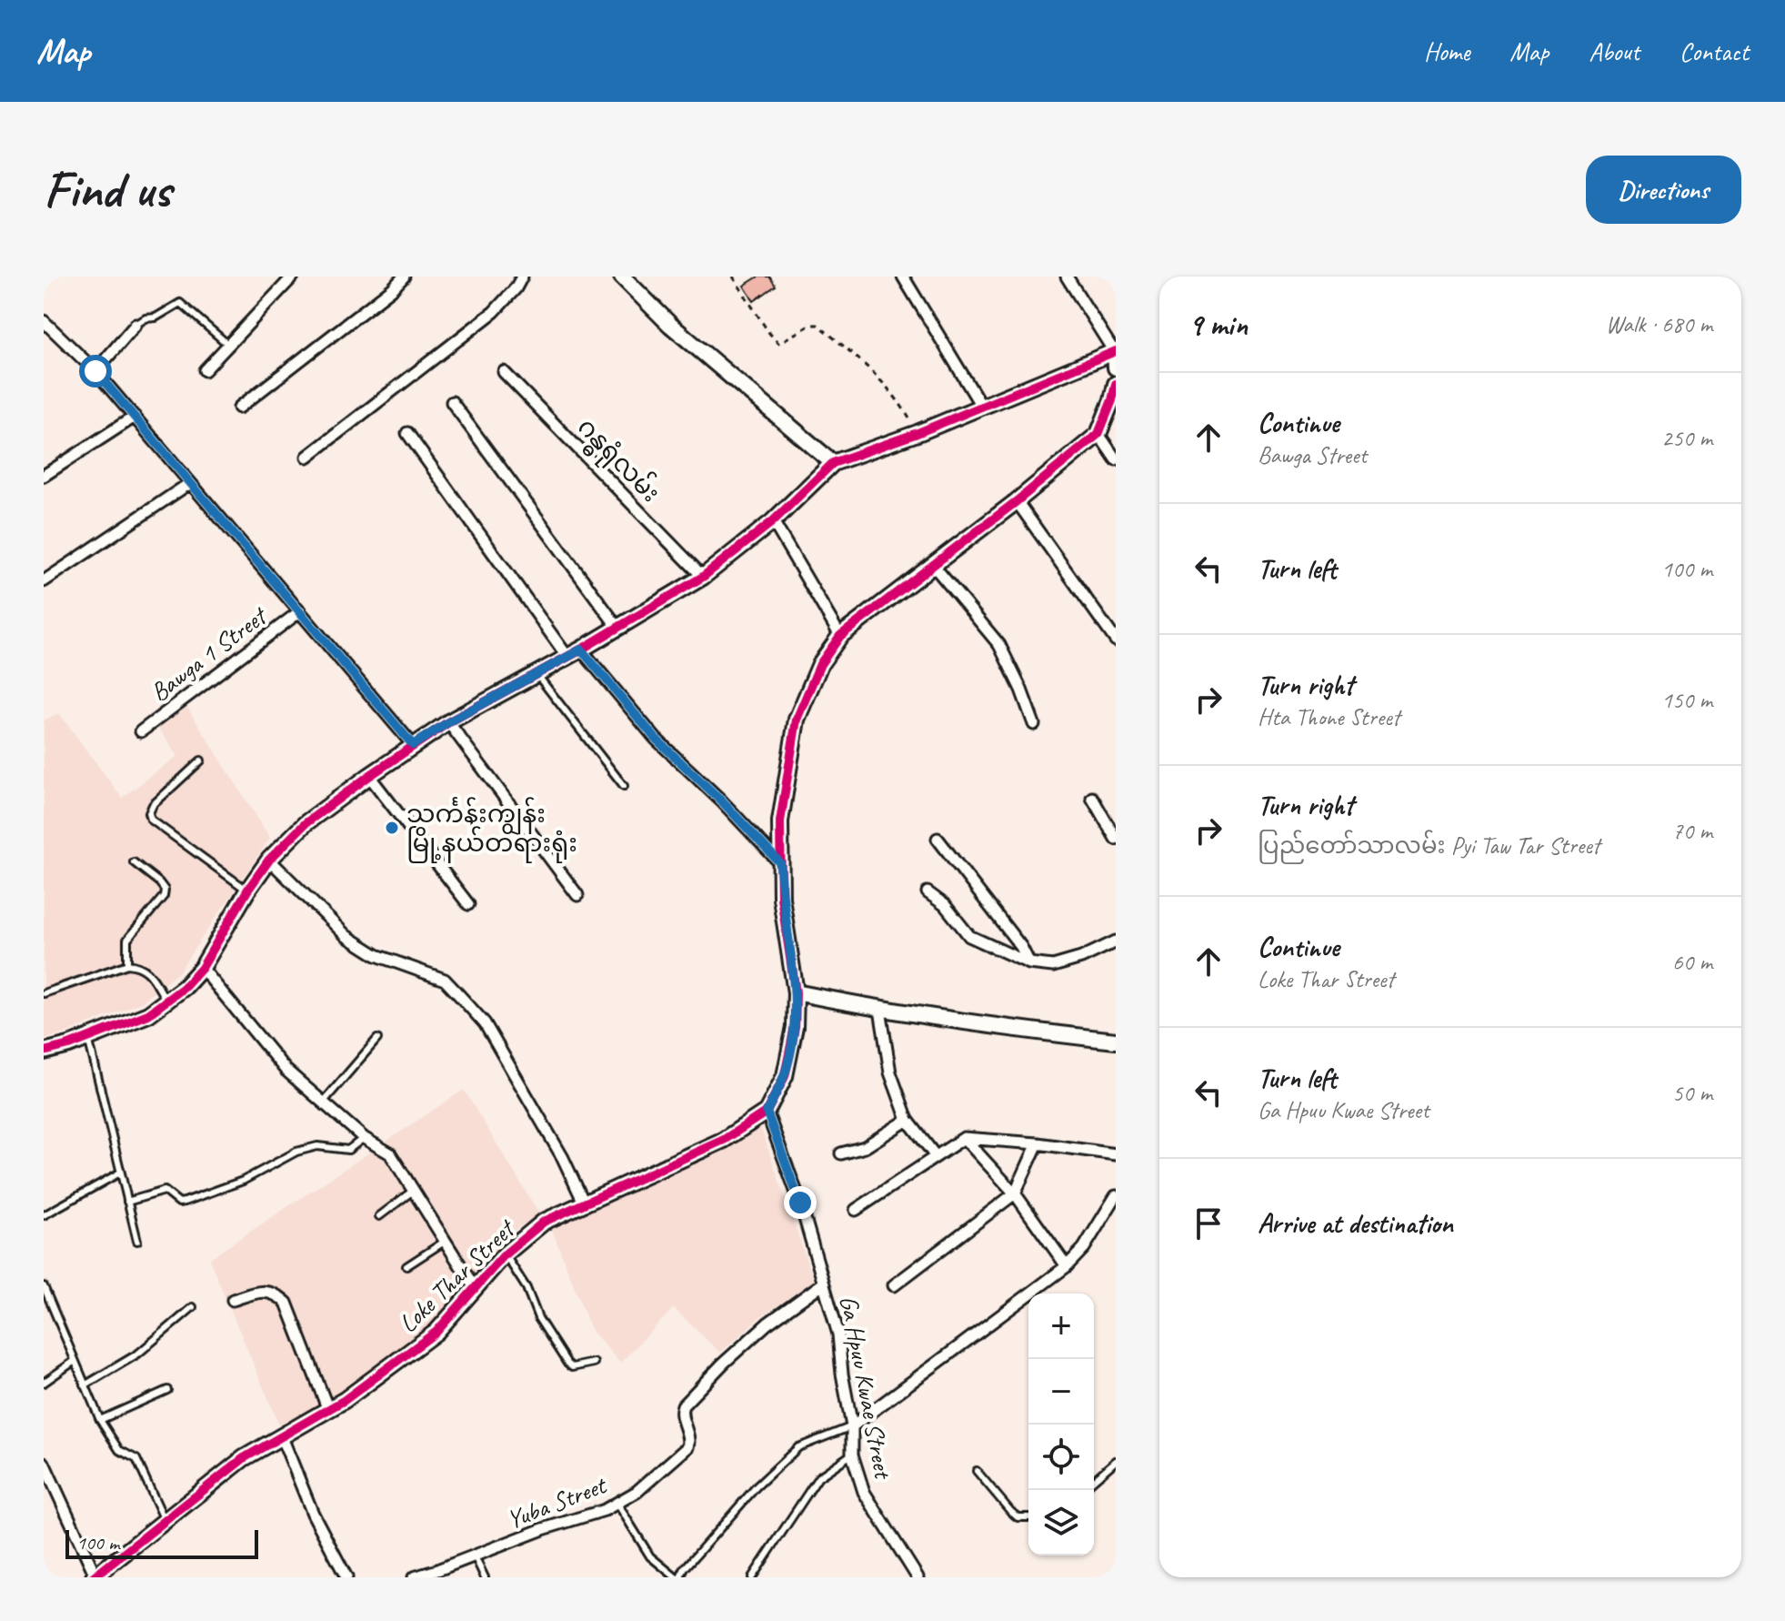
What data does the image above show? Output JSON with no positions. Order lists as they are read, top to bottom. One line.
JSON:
{"streets":{"street":["ဂန္ဓရုံလမ်း","Bawga 1 Street","Loke Thar Street","Ga Hpuu Kwae Street","Yuba Street"]},"crossings":[["Loke Thar Street","Ga Hpuu Kwae Street"],["Ga Hpuu Kwae Street","Yuba Street"]],"places":["သင်္ကန်းကျွန်း မြို့နယ်တရားရုံး"],"scale_bar":"100 m","page":{"header":"Map","nav":["Home","Map","About","Contact"],"buttons":"Directions","title":"Find us","heading":["9 min","Walk · 680 m"],"list":[["Continue","Bawga Street","250 m"],["Turn left","100 m"],["Turn right","Hta Thone Street","150 m"],["Turn right","ပြည်တော်သာလမ်း Pyi Taw Tar Street","70 m"],["Continue","Loke Thar Street","60 m"],["Turn left","Ga Hpuu Kwae Street","50 m"],"Arrive at destination"],"map_buttons":["+","−"],"scale":"100 m"}}
